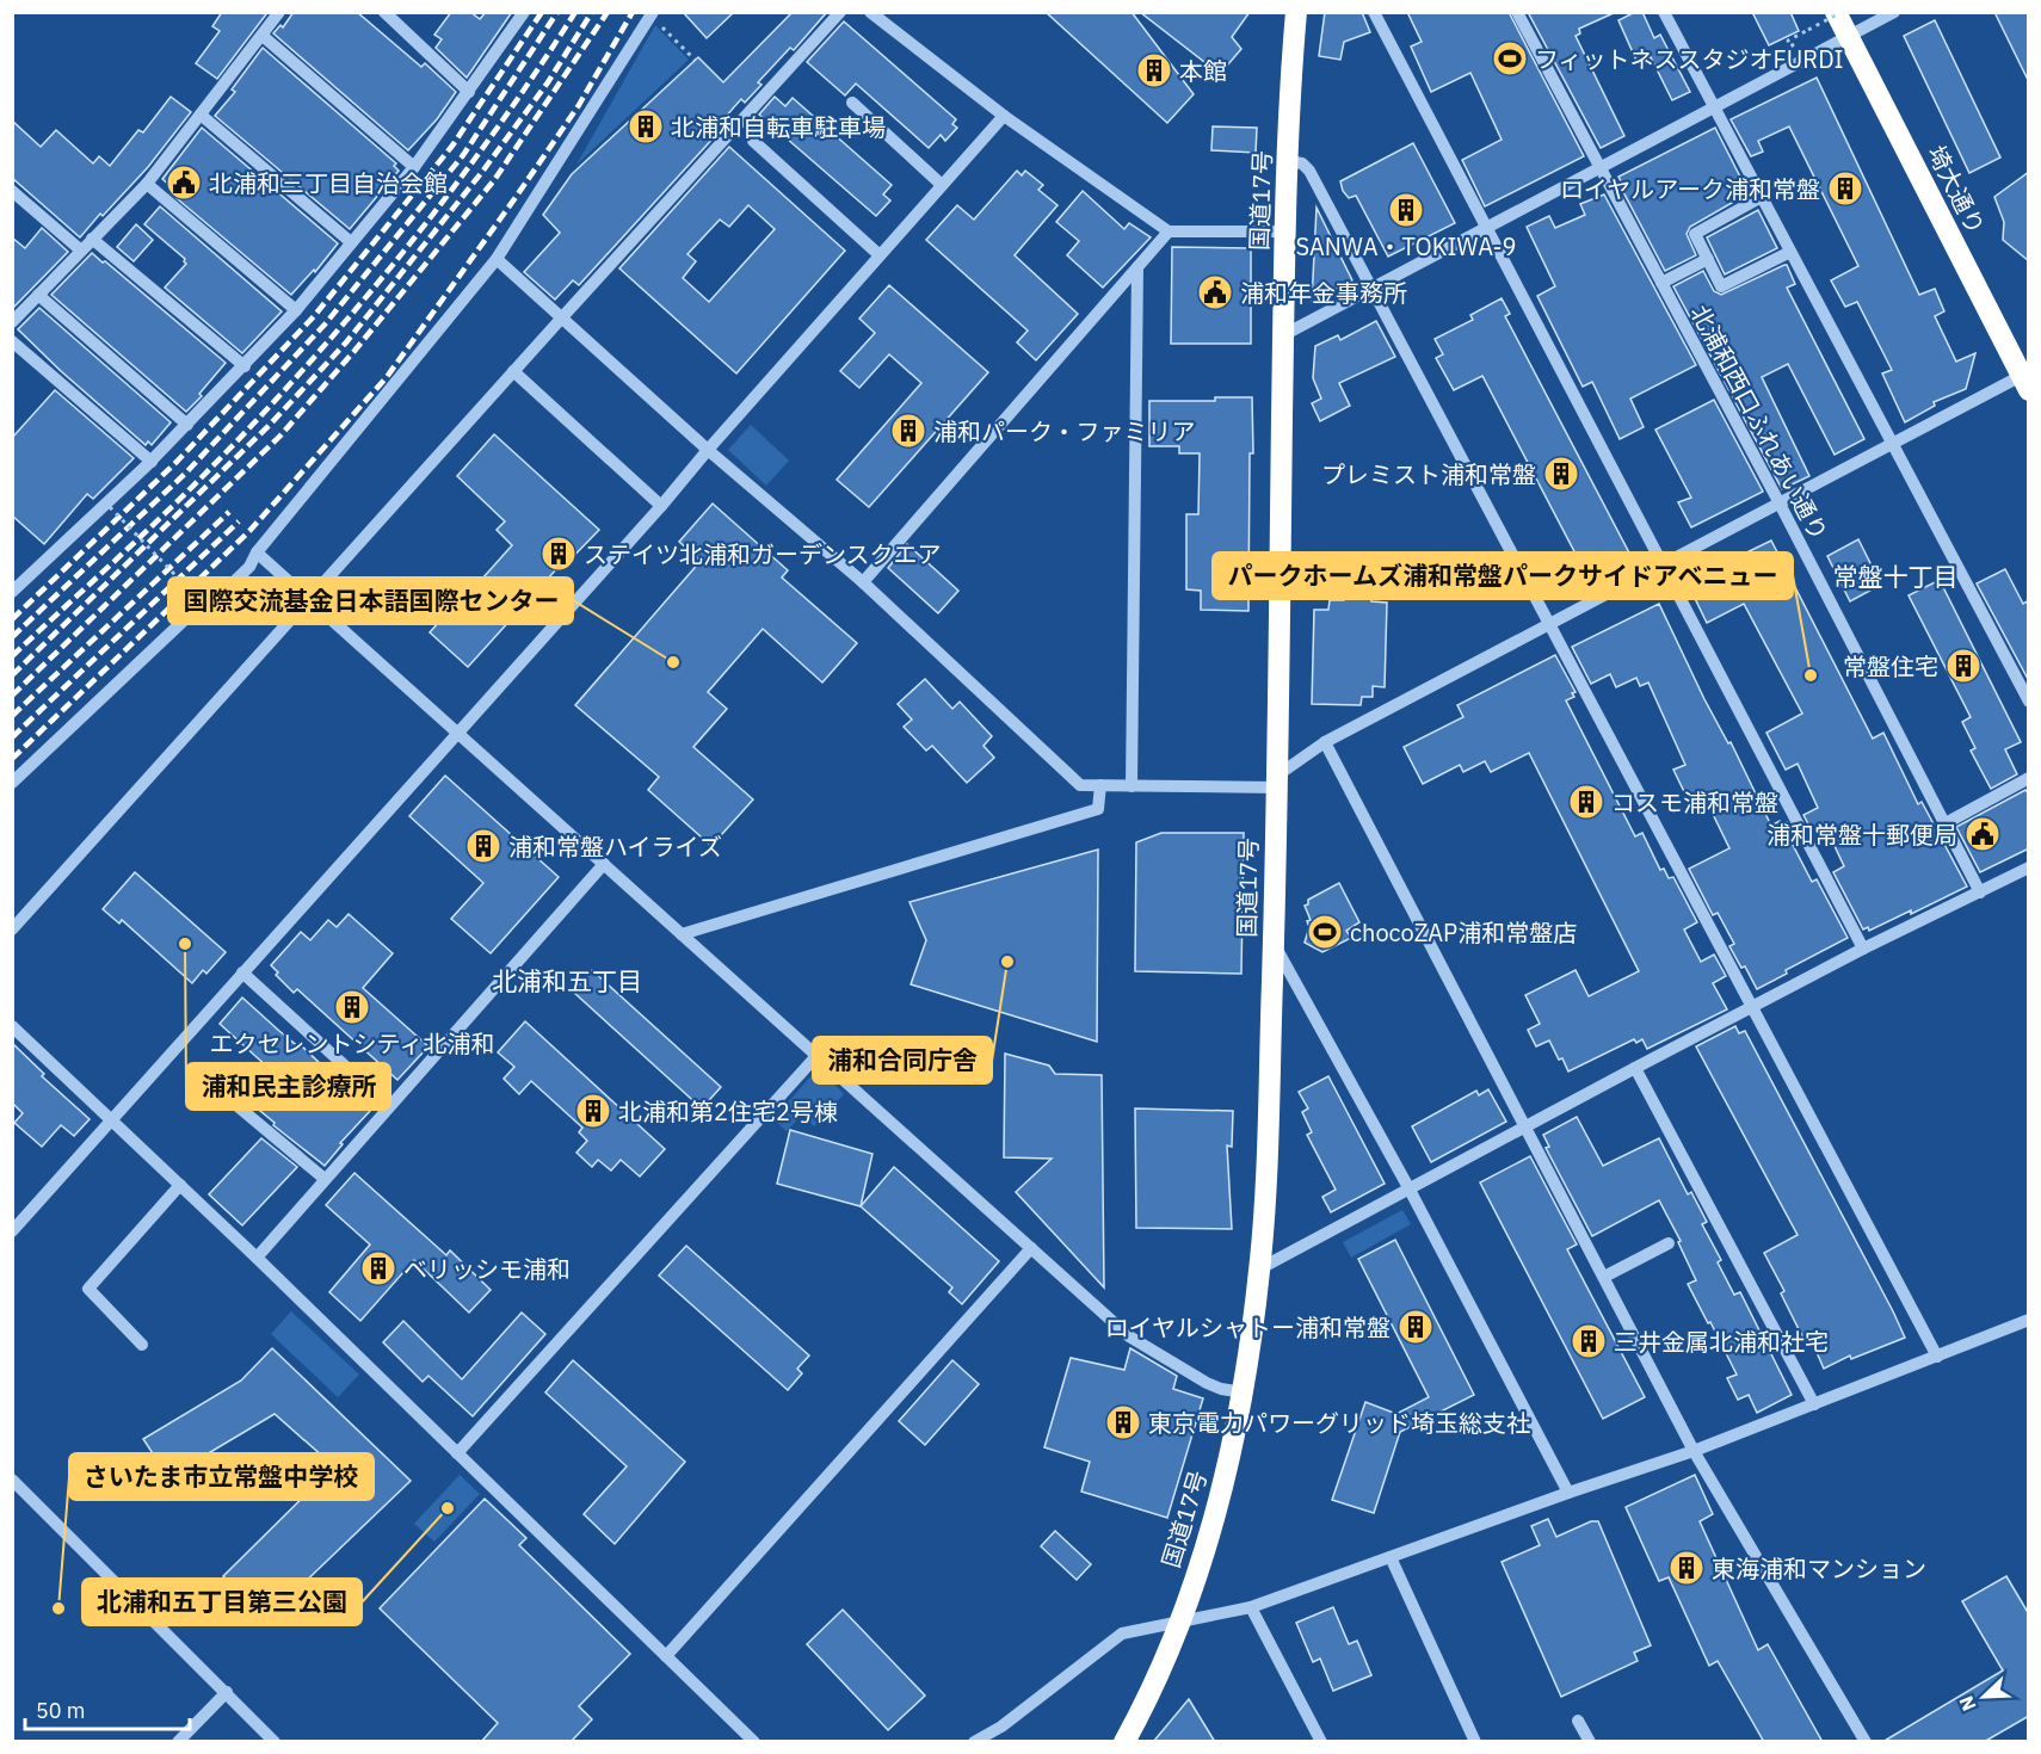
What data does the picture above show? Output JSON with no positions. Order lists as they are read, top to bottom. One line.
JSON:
{"streets":{"highway":["埼大通り","国道17号"],"street":["北浦和西口ふれあい通り"]},"districts":["常盤十丁目","北浦和五丁目"],"places":{"sports":["フィットネススタジオFURDI","chocoZAP浦和常盤店"],"building":["本館","北浦和自転車駐車場","ロイヤルアーク浦和常盤","SANWA・TOKIWA-9","浦和パーク・ファミリア","プレミスト浦和常盤","ステイツ北浦和ガーデンスクエア","常盤住宅","コスモ浦和常盤","浦和常盤ハイライズ","エクセレントシティ北浦和","北浦和第2住宅2号棟","ベリッシモ浦和","ロイヤルシャトー浦和常盤","三井金属北浦和社宅","東京電力パワーグリッド埼玉総支社","東海浦和マンション"],"public building":["北浦和三丁目自治会館","浦和年金事務所","浦和常盤十郵便局"],"other":["国際交流基金日本語国際センター","パークホームズ浦和常盤パークサイドアベニュー","浦和民主診療所","浦和合同庁舎","北浦和五丁目第三公園","さいたま市立常盤中学校"]},"scale_bar":"50 m","north":"bottom left"}
